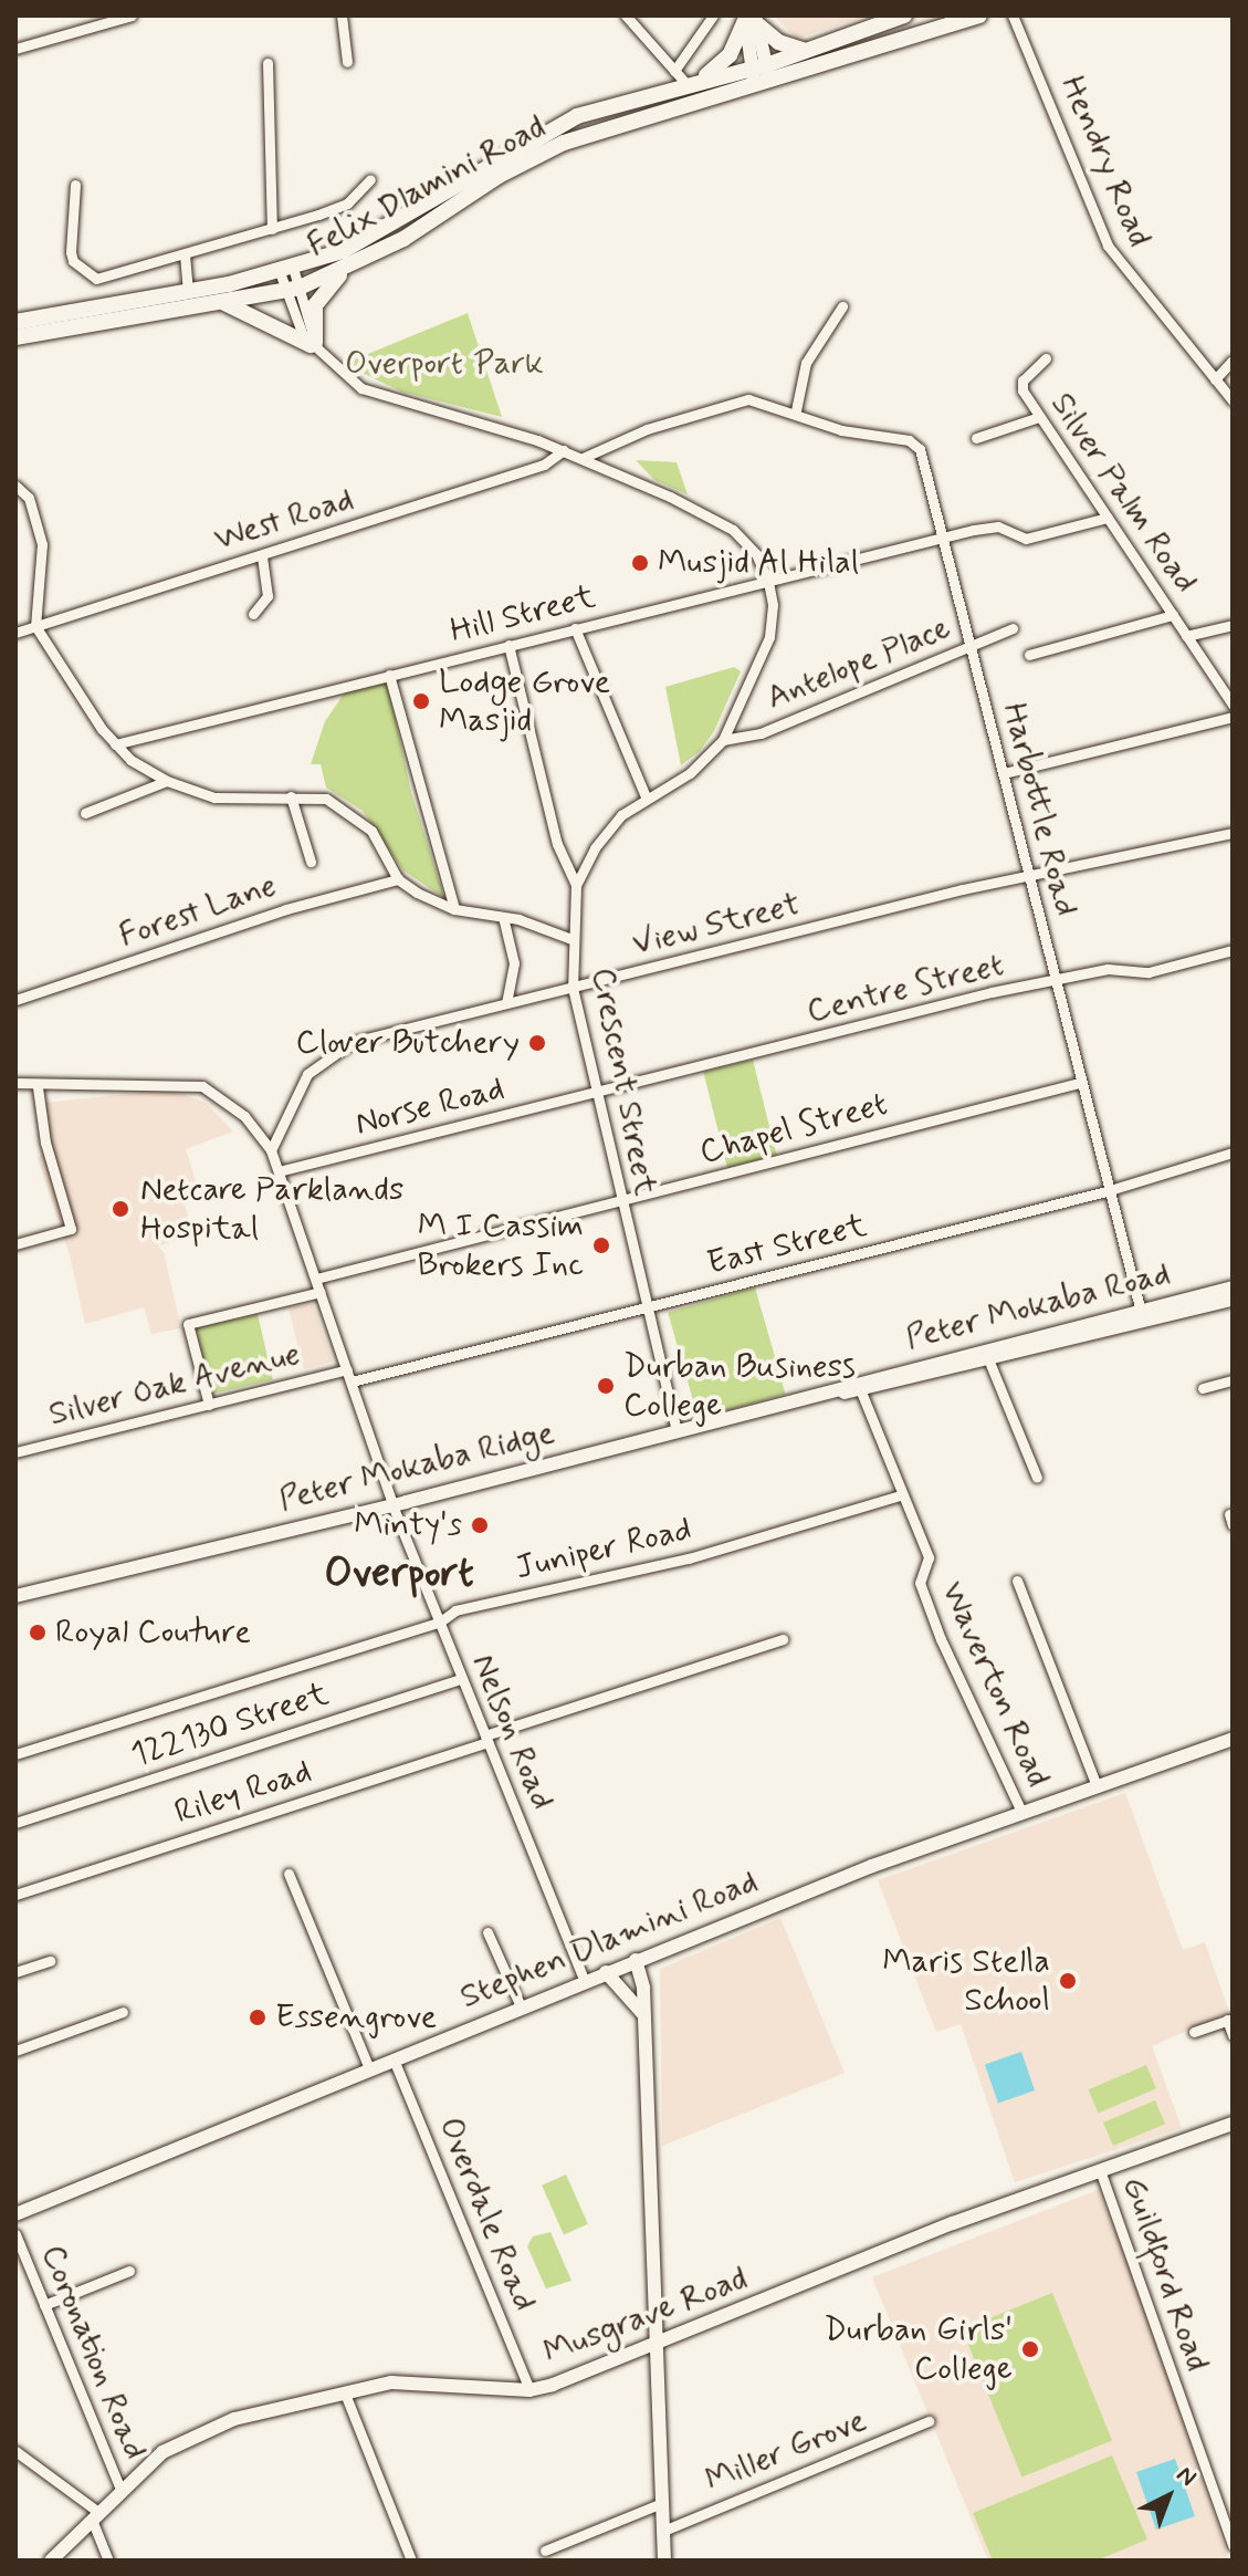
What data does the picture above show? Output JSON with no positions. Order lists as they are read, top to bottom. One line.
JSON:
{"streets":{"main road":["Felix Dlamini Road"],"street":["Hendry Road","Silver Palm Road","West Road","Hill Street","Antelope Place","Harbottle Road","Forest Lane","View Street","Centre Street","Crescent Street","Norse Road","Chapel Street","East Street","Peter Mokaba Road","Silver Oak Avenue","Peter Mokaba Ridge","Juniper Road","Waverton Road","122130 Street","Nelson Road","Riley Road","Stephen Dlamini Road","Overdale Road","Guildford Road","Musgrave Road","Coronation Road","Miller Grove"]},"crossings":[["Felix Dlamini Road","Crescent Street"],["Silver Palm Road","Hill Street"],["West Road","Crescent Street"],["Hill Street","Harbottle Road"],["Hill Street","Crescent Street"],["Antelope Place","Harbottle Road"],["Antelope Place","Crescent Street"],["Harbottle Road","View Street"],["Harbottle Road","Centre Street"],["Harbottle Road","Chapel Street"],["Harbottle Road","East Street"],["Harbottle Road","Peter Mokaba Road"],["View Street","Crescent Street"],["View Street","Nelson Road"],["Centre Street","Crescent Street"],["Centre Street","Norse Road"],["Crescent Street","Norse Road"],["Crescent Street","Chapel Street"],["Crescent Street","East Street"],["Crescent Street","Peter Mokaba Ridge"],["Norse Road","Nelson Road"],["Chapel Street","Nelson Road"],["East Street","Silver Oak Avenue"],["East Street","Nelson Road"],["Peter Mokaba Road","Peter Mokaba Ridge"],["Peter Mokaba Road","Waverton Road"],["Silver Oak Avenue","Nelson Road"],["Peter Mokaba Ridge","Waverton Road"],["Peter Mokaba Ridge","Nelson Road"],["Juniper Road","Waverton Road"],["Juniper Road","Nelson Road"],["Waverton Road","Stephen Dlamini Road"],["122130 Street","Nelson Road"],["Nelson Road","Riley Road"],["Nelson Road","Stephen Dlamini Road"],["Stephen Dlamini Road","Overdale Road"],["Overdale Road","Musgrave Road"],["Guildford Road","Musgrave Road"],["Musgrave Road","Coronation Road"]],"districts":["Overport"],"parks":["Overport Park"],"places":["Musjid Al Hilal","Lodge Grove Masjid","Clover Butchery","Netcare Parklands Hospital","M I Cassim Brokers Inc","Durban Business College","Minty's","Royal Couture","Maris Stella School","Essengrove","Durban Girls' College"],"north":"top right"}
